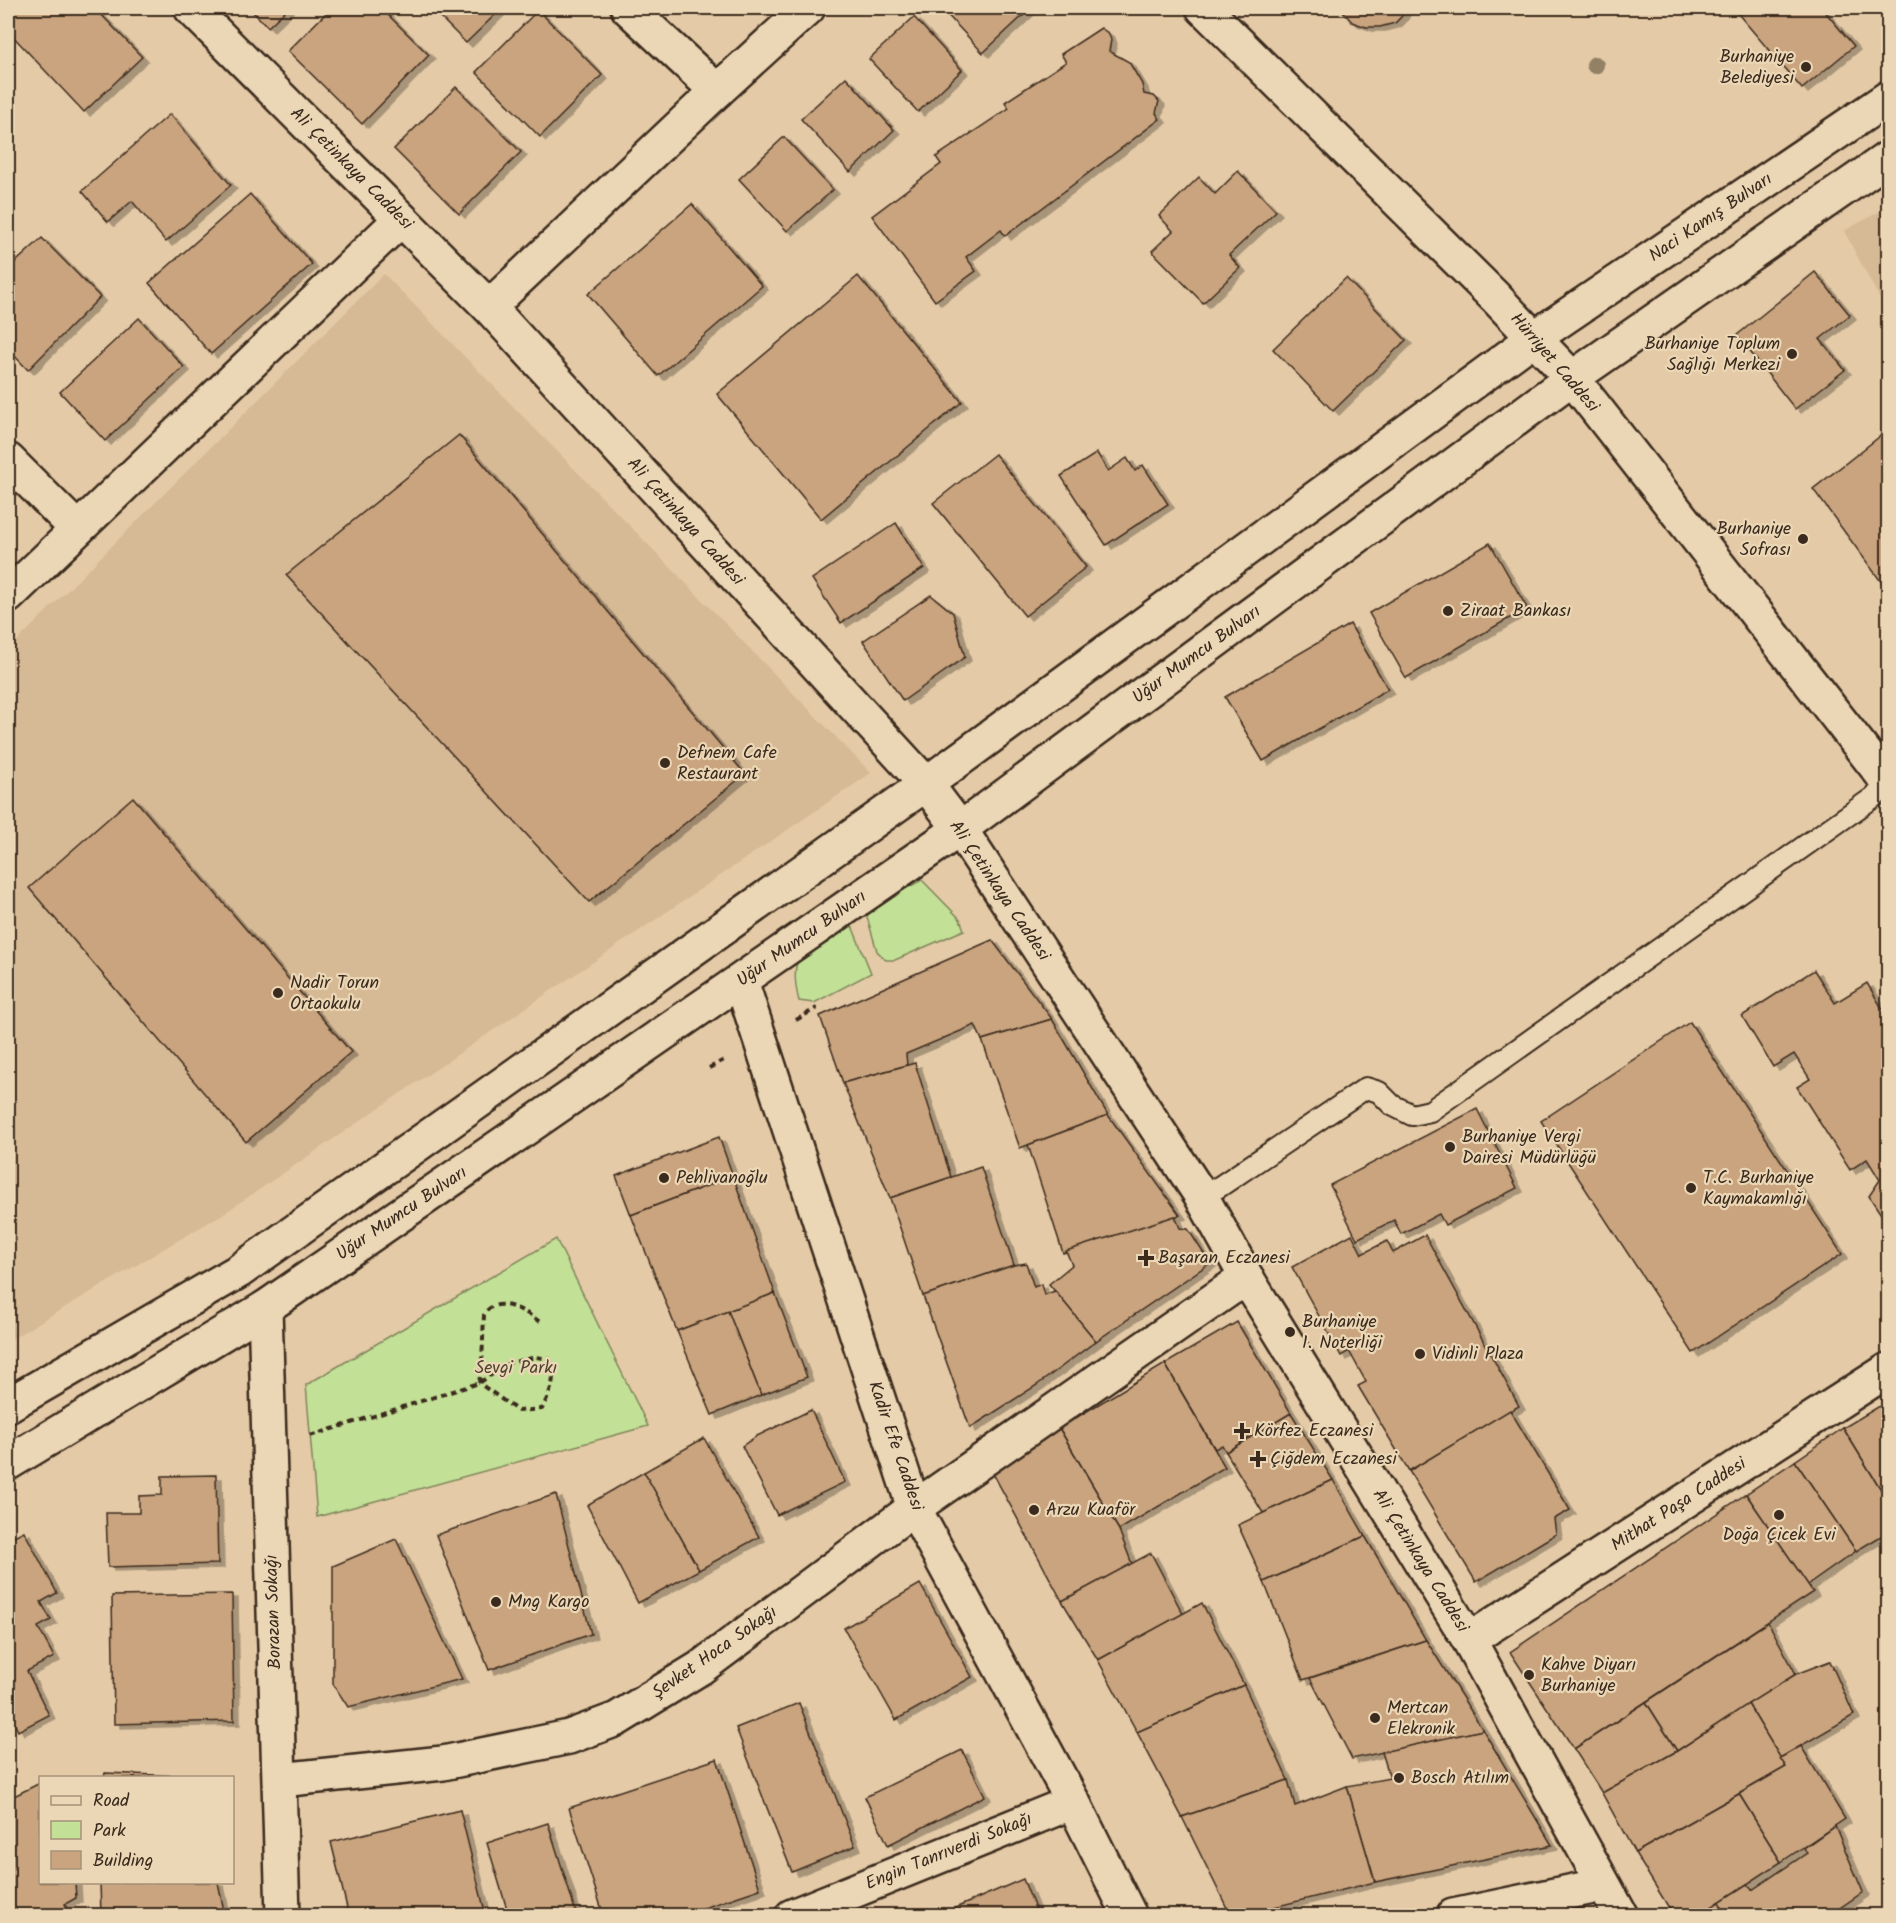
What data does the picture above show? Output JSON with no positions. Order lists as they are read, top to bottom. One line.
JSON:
{"streets":{"street":["Ali Çetinkaya Caddesi","Naci Kamış Bulvarı","Hürriyet Caddesi","Uğur Mumcu Bulvarı","Kadir Efe Caddesi","Mithat Paşa Caddesi","Borazan Sokağı","Şevket Hoca Sokağı","Engin Tanrıverdi Sokağı"]},"crossings":[["Ali Çetinkaya Caddesi","Uğur Mumcu Bulvarı"],["Ali Çetinkaya Caddesi","Mithat Paşa Caddesi"],["Ali Çetinkaya Caddesi","Şevket Hoca Sokağı"],["Naci Kamış Bulvarı","Hürriyet Caddesi"],["Hürriyet Caddesi","Uğur Mumcu Bulvarı"],["Uğur Mumcu Bulvarı","Kadir Efe Caddesi"],["Uğur Mumcu Bulvarı","Borazan Sokağı"],["Kadir Efe Caddesi","Şevket Hoca Sokağı"],["Kadir Efe Caddesi","Engin Tanrıverdi Sokağı"],["Borazan Sokağı","Şevket Hoca Sokağı"]],"parks":["Sevgi Parkı"],"places":{"other":["Burhaniye Belediyesi","Burhaniye Toplum Sağlığı Merkezi","Burhaniye Sofrası","Ziraat Bankası","Defnem Cafe Restaurant","Nadir Torun Ortaokulu","Burhaniye Vergi Dairesi Müdürlüğü","Pehlivanoğlu","T.C. Burhaniye Kaymakamlığı","Burhaniye 1. Noterliği","Vidinli Plaza","Arzu Kuaför","Doğa Çicek Evi","Mng Kargo","Kahve Diyarı Burhaniye","Mertcan Elekronik","Bosch Atılım"],"health":["Başaran Eczanesi","Körfez Eczanesi","Çiğdem Eczanesi"]},"legend":["Road","Park","Building"]}
